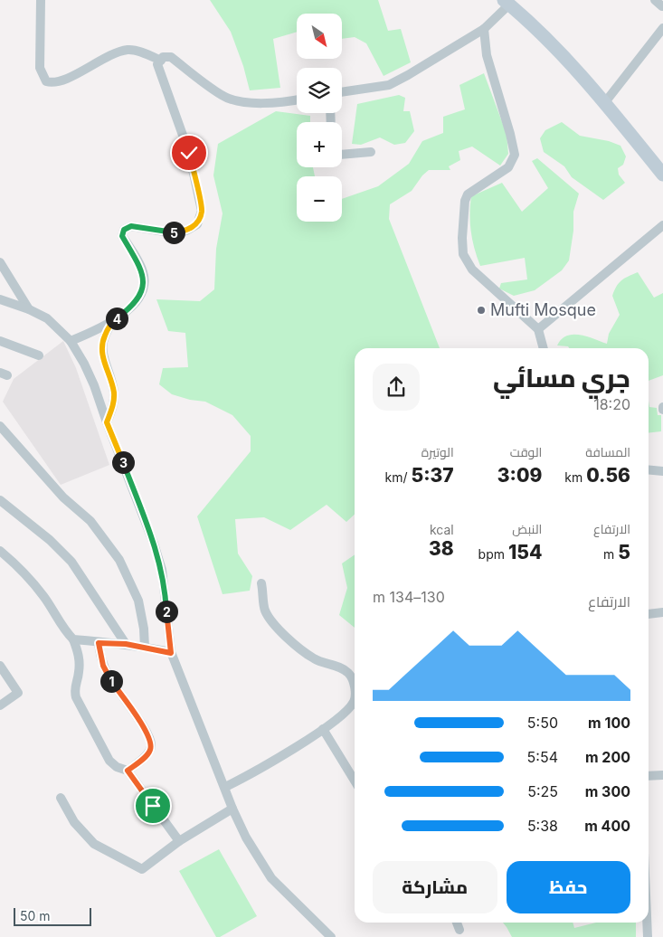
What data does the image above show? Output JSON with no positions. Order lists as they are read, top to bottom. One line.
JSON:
{"places":["Mufti Mosque"],"scale_bar":"50 m","north":"bottom right","page":{"map_buttons":["+","−"],"pins":["5","4","3","2","1"],"heading":["جري مسائي","18:20"],"stats":[["المسافة","0.56 km"],["الوقت","3:09"],["الوتيرة","5:37 /km"],["الارتفاع","5 m"],["النبض","154 bpm"],["kcal","38"]],"chart":["الارتفاع","130–134 m"],"list":[{"name":"100 m","note":"5:50"},{"name":"200 m","note":"5:54"},{"name":"300 m","note":"5:25"},{"name":"400 m","note":"5:38"}],"buttons":["حفظ","مشاركة"],"scale":"50 m"}}
